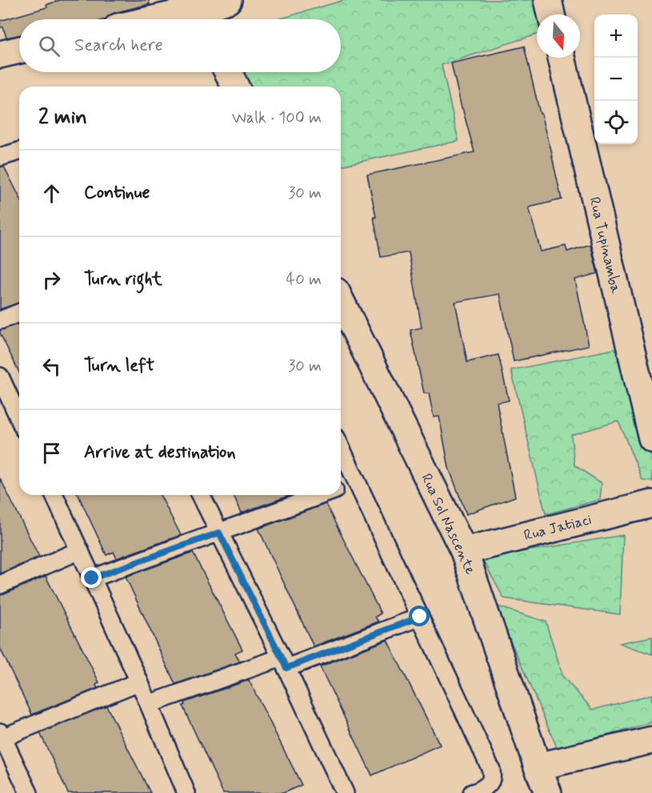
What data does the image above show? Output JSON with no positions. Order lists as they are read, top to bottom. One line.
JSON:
{"streets":{"street":["Rua Tupinamba","Rua Sol Nascente","Rua Jatiaci"]},"crossings":[["Rua Sol Nascente","Rua Jatiaci"]],"north":"bottom","page":{"map_buttons":["+","−"],"search":"Search here","heading":["2 min","Walk · 100 m"],"list":[["Continue","30 m"],["Turn right","40 m"],["Turn left","30 m"],"Arrive at destination"]}}
